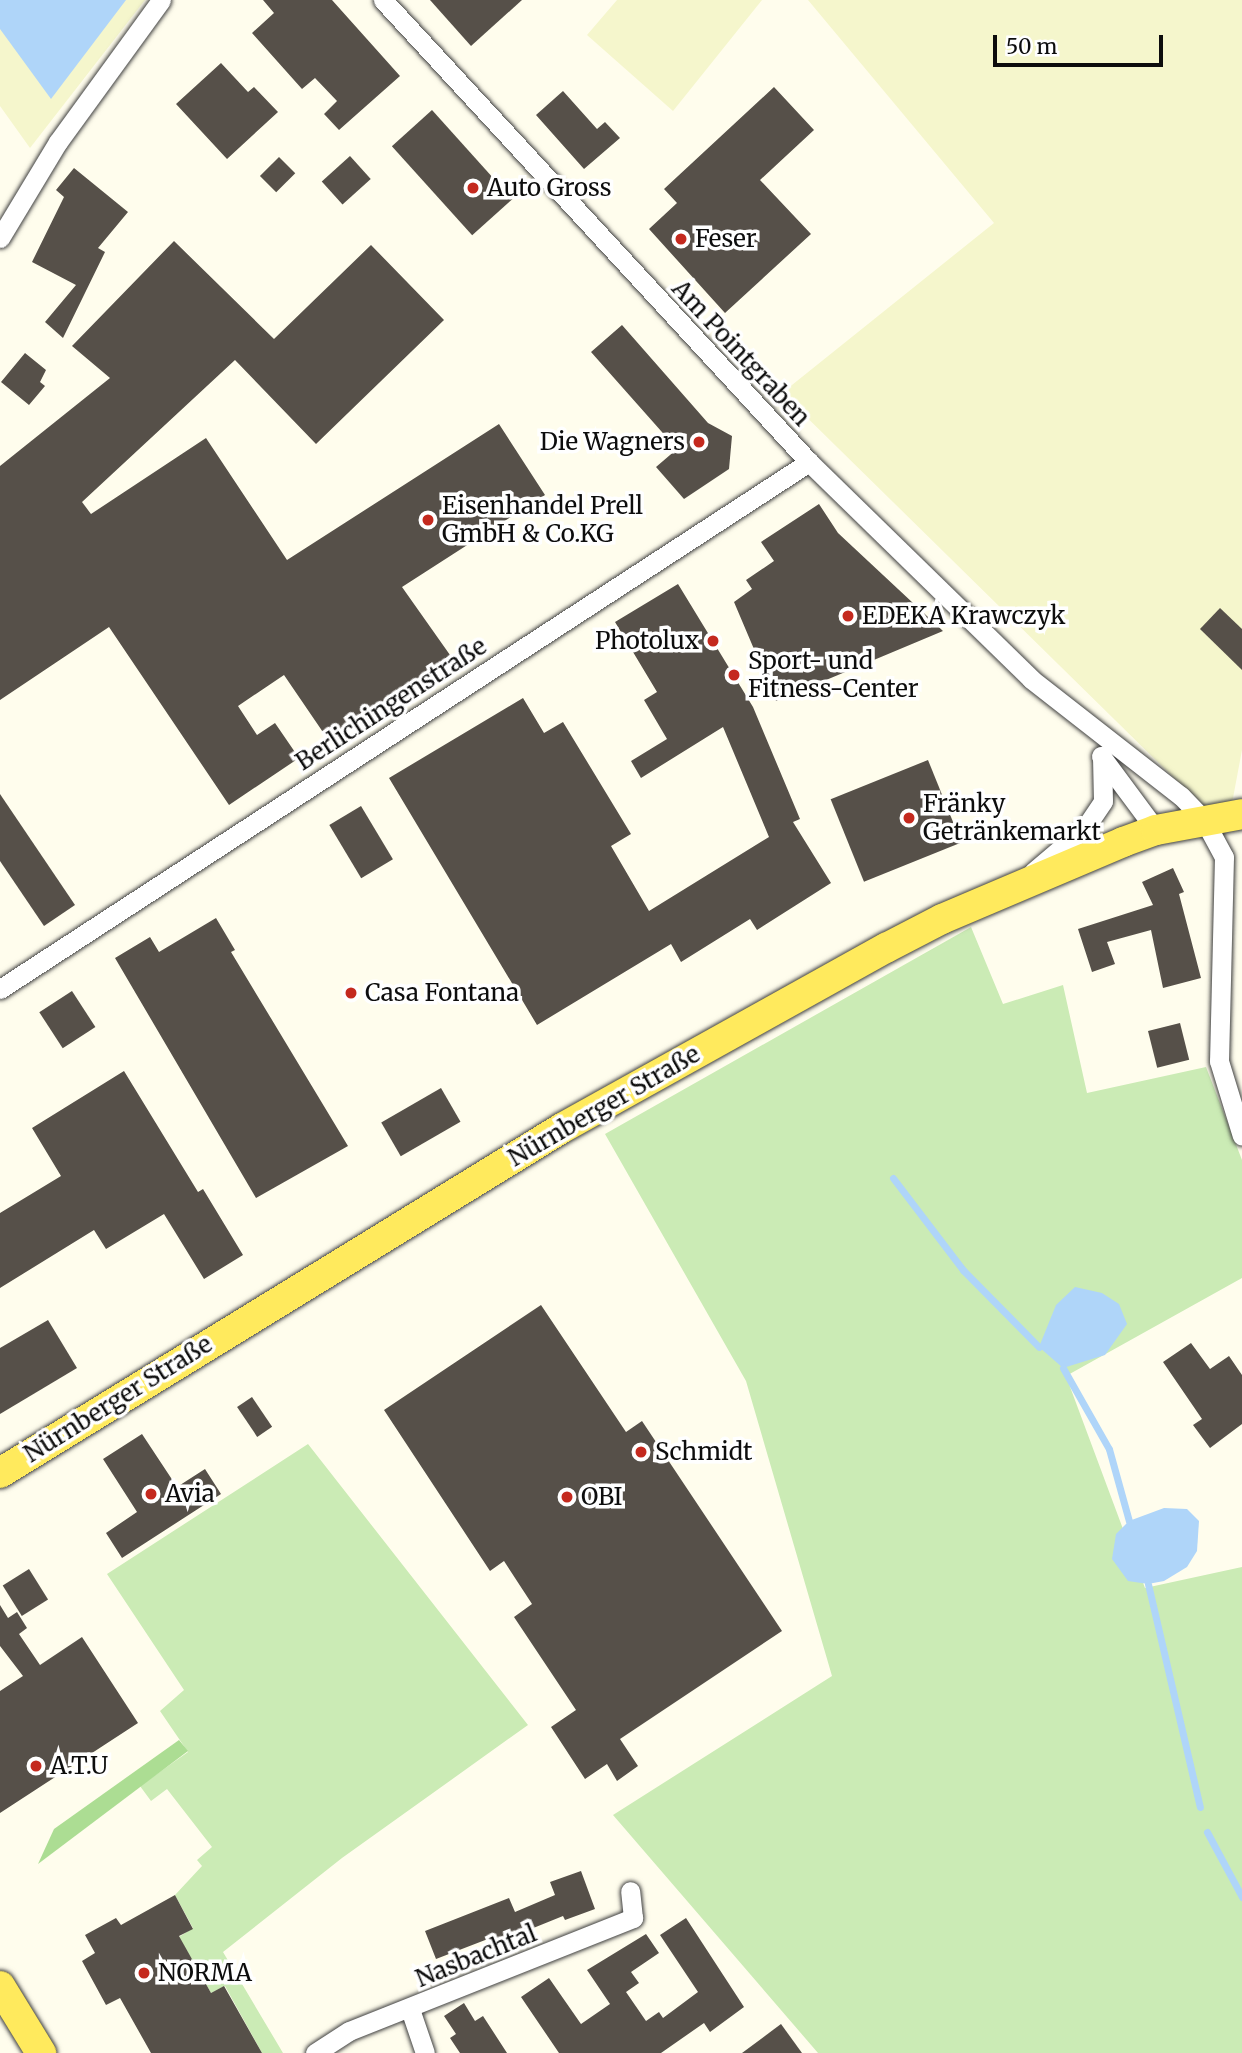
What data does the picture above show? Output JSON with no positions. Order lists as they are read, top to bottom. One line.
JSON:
{"streets":{"main road":["Nürnberger Straße"],"street":["Am Pointgraben","Berlichingenstraße","Nasbachtal"]},"crossings":[["Am Pointgraben","Berlichingenstraße"],["Am Pointgraben","Nürnberger Straße"]],"places":["Auto Gross","Feser","Die Wagners","Eisenhandel Prell GmbH & Co.KG","EDEKA Krawczyk","Photolux","Sport- und Fitness-Center","Fränky Getränkemarkt","Casa Fontana","Schmidt","Avia","OBI","A.T.U","NORMA"],"scale_bar":"50 m"}
